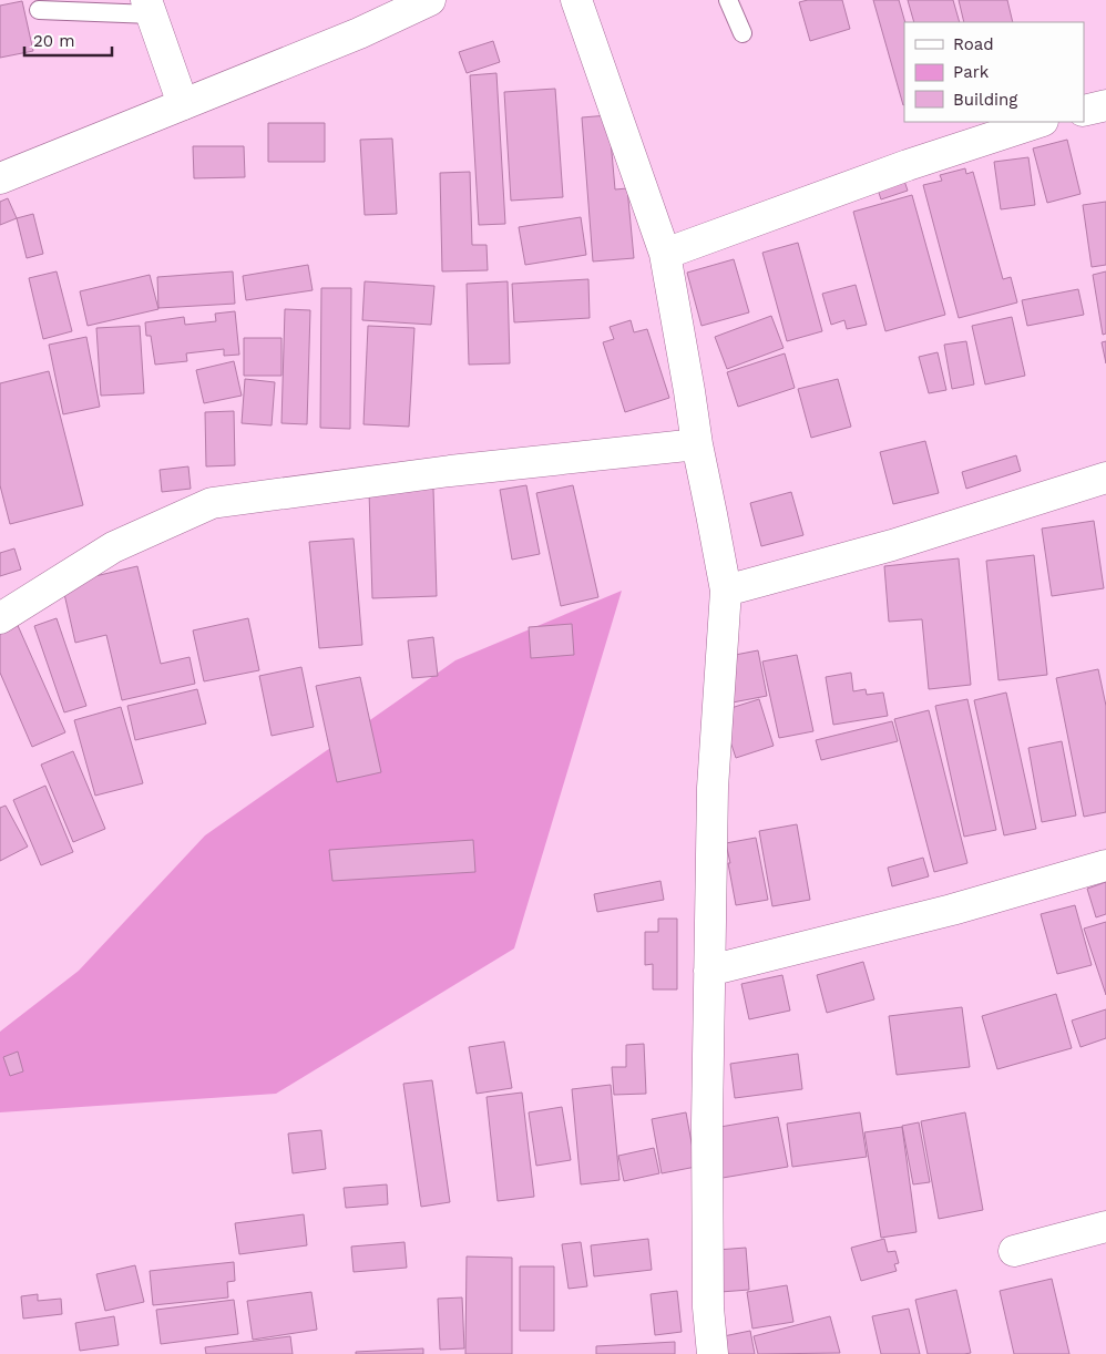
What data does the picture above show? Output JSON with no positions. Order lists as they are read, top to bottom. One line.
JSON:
{"legend":["Road","Park","Building"],"scale_bar":"20 m"}
